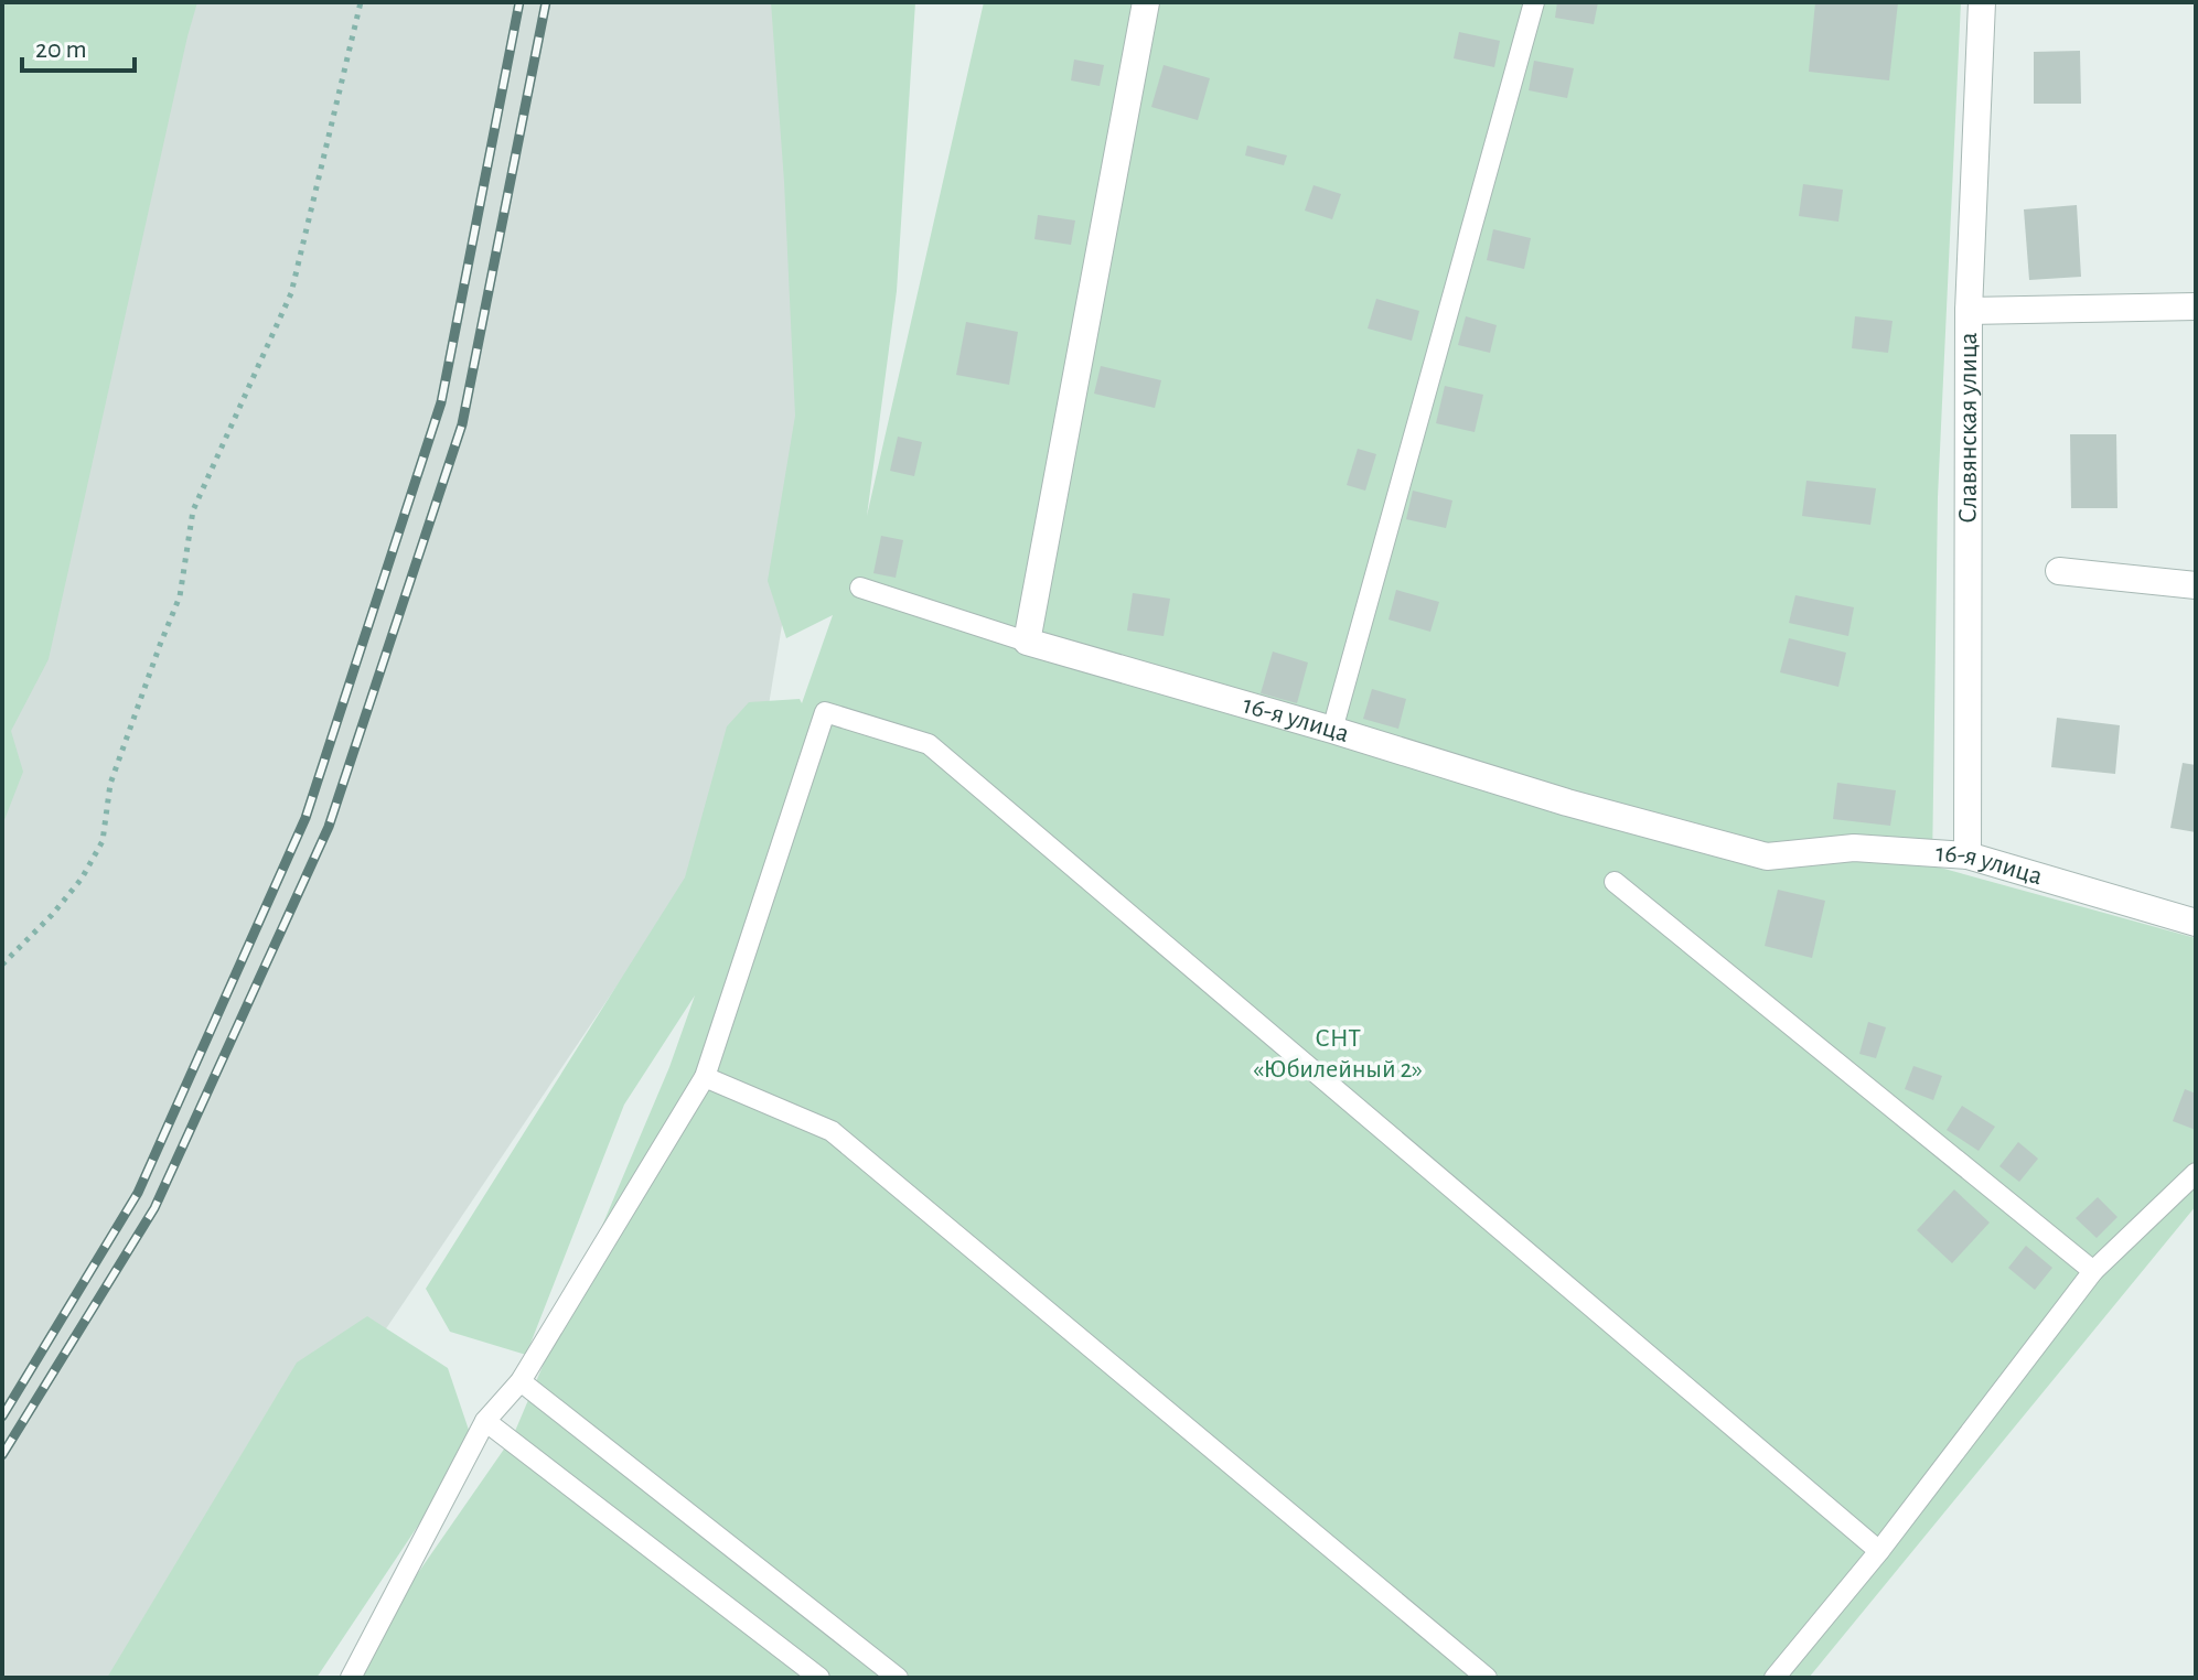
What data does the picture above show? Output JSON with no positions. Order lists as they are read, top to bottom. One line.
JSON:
{"streets":{"street":["Славянская улица","16-я улица"]},"crossings":[["Славянская улица","16-я улица"]],"parks":["СНТ «Юбилейный 2»"],"scale_bar":"20 m"}
